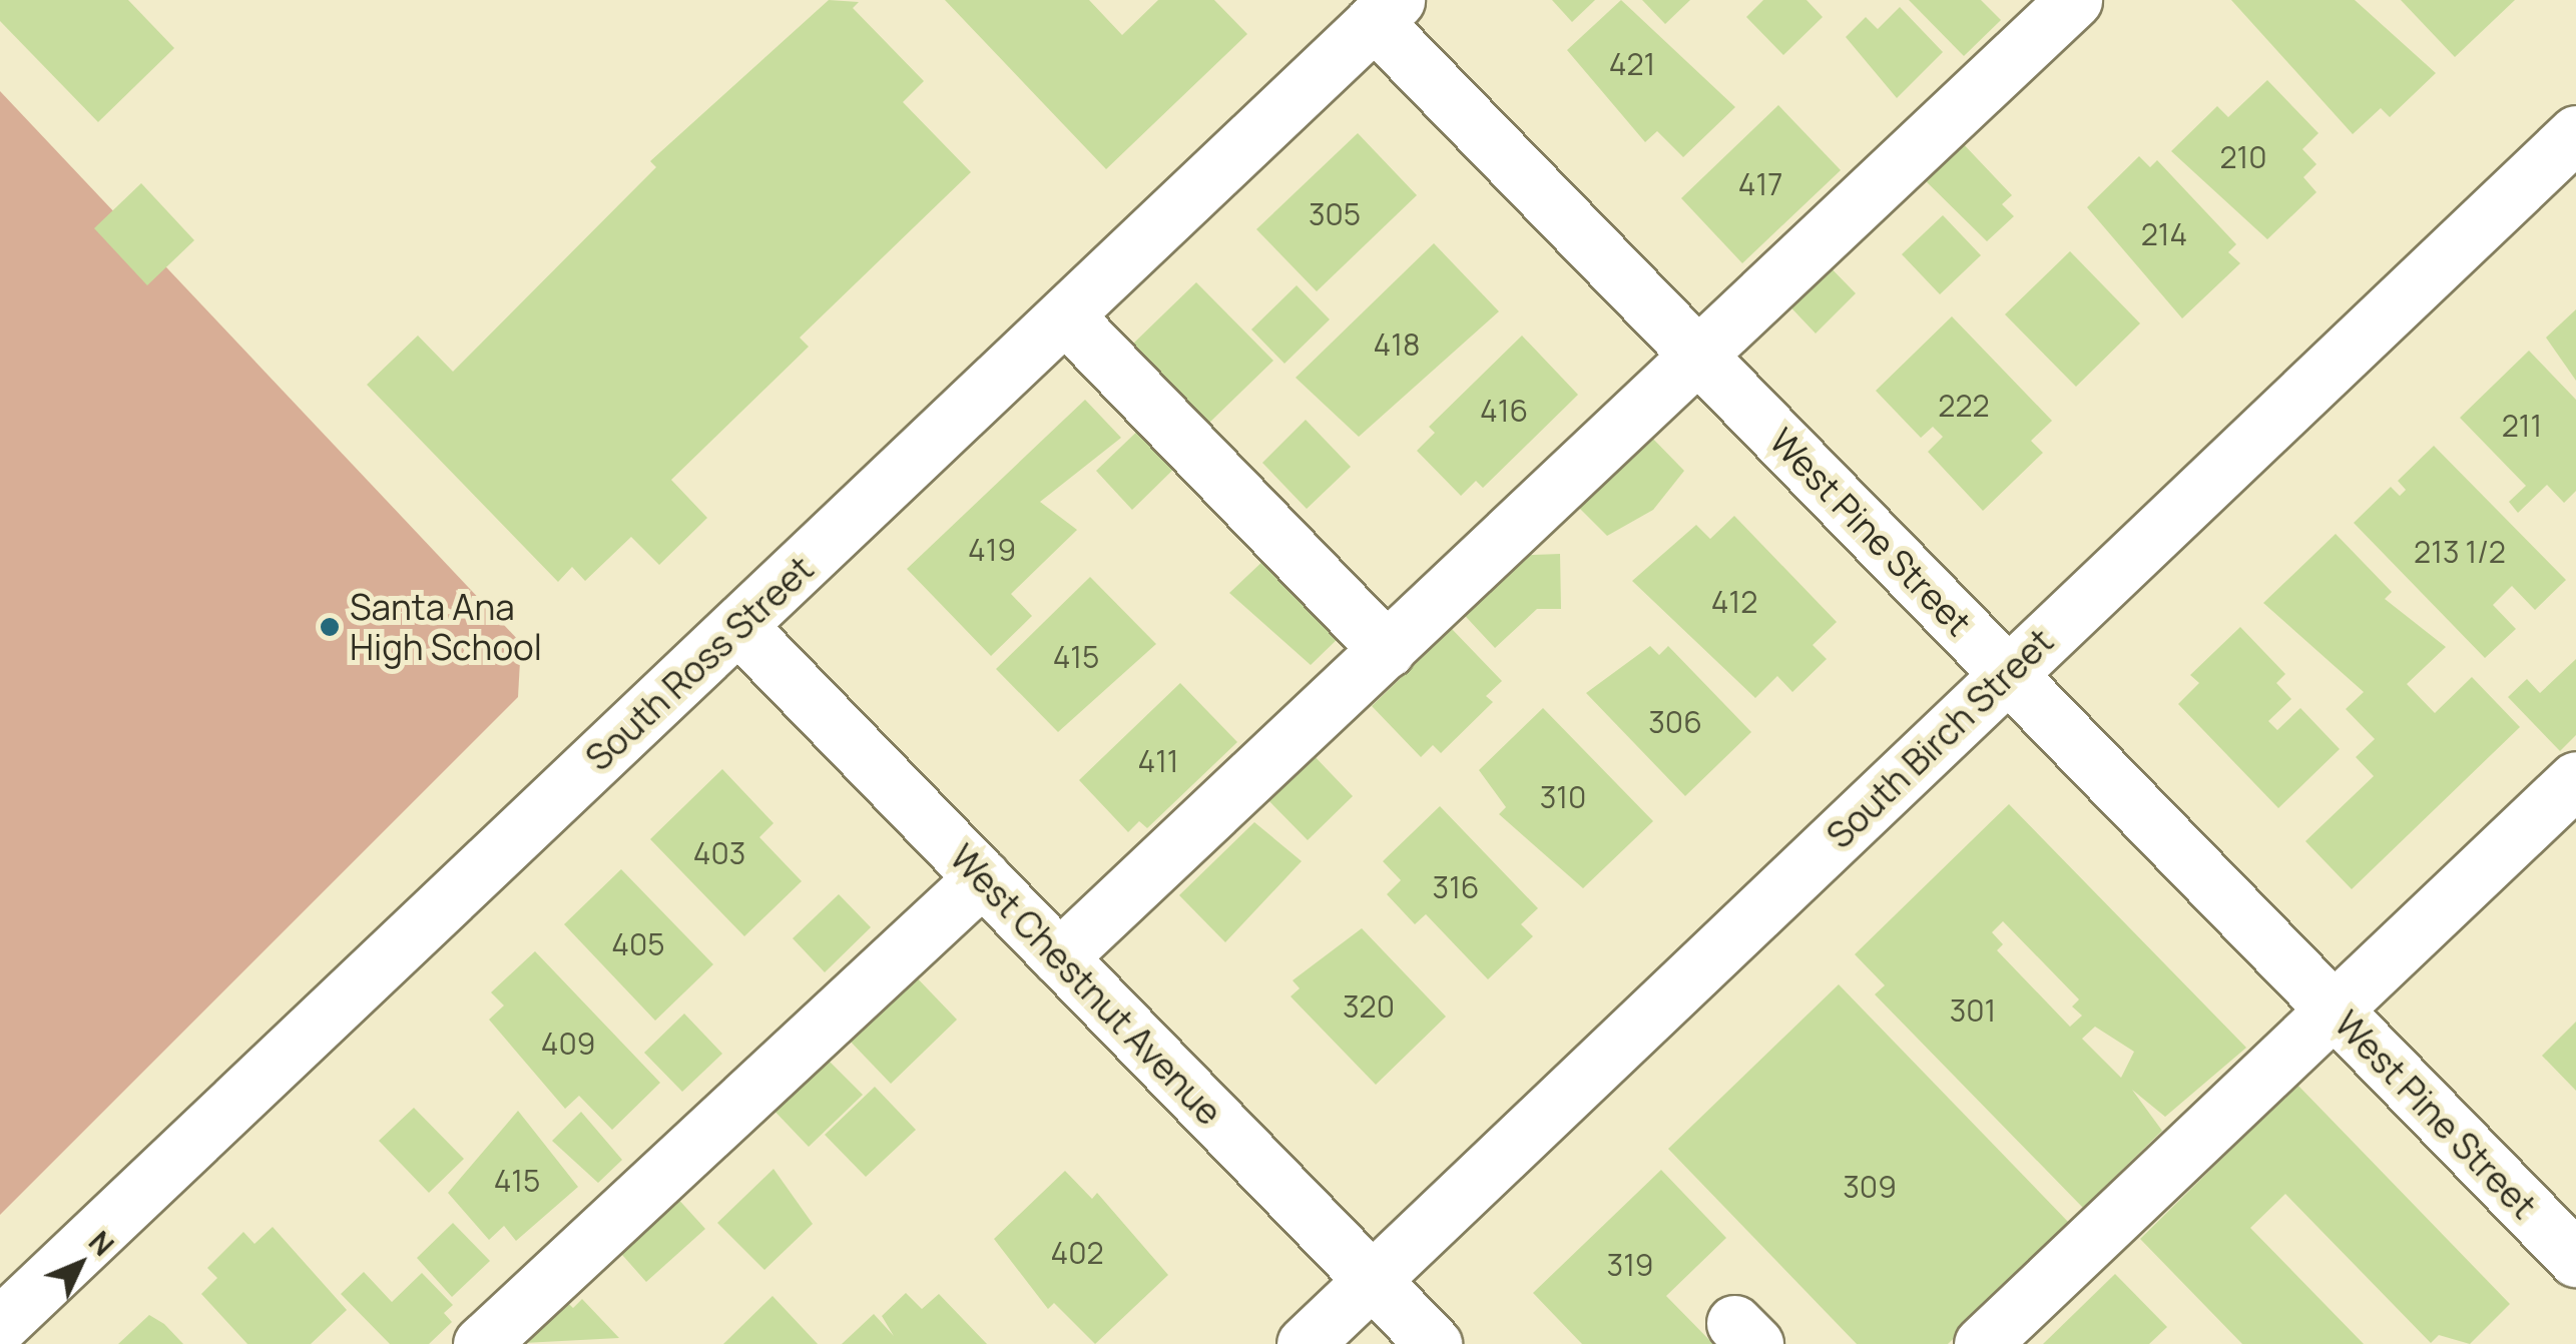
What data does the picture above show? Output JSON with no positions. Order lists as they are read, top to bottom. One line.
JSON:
{"streets":{"street":["West Pine Street","South Ross Street","South Birch Street","West Chestnut Avenue"]},"crossings":[["West Pine Street","South Ross Street"],["West Pine Street","South Birch Street"],["South Ross Street","West Chestnut Avenue"],["South Birch Street","West Chestnut Avenue"]],"places":["Santa Ana High School"],"house_numbers":["421","210","417","305","214","418","222","416","211","419","213 1/2","412","415","306","411","310","403","316","405","320","301","409","415","309","402","319"],"north":"top right"}
